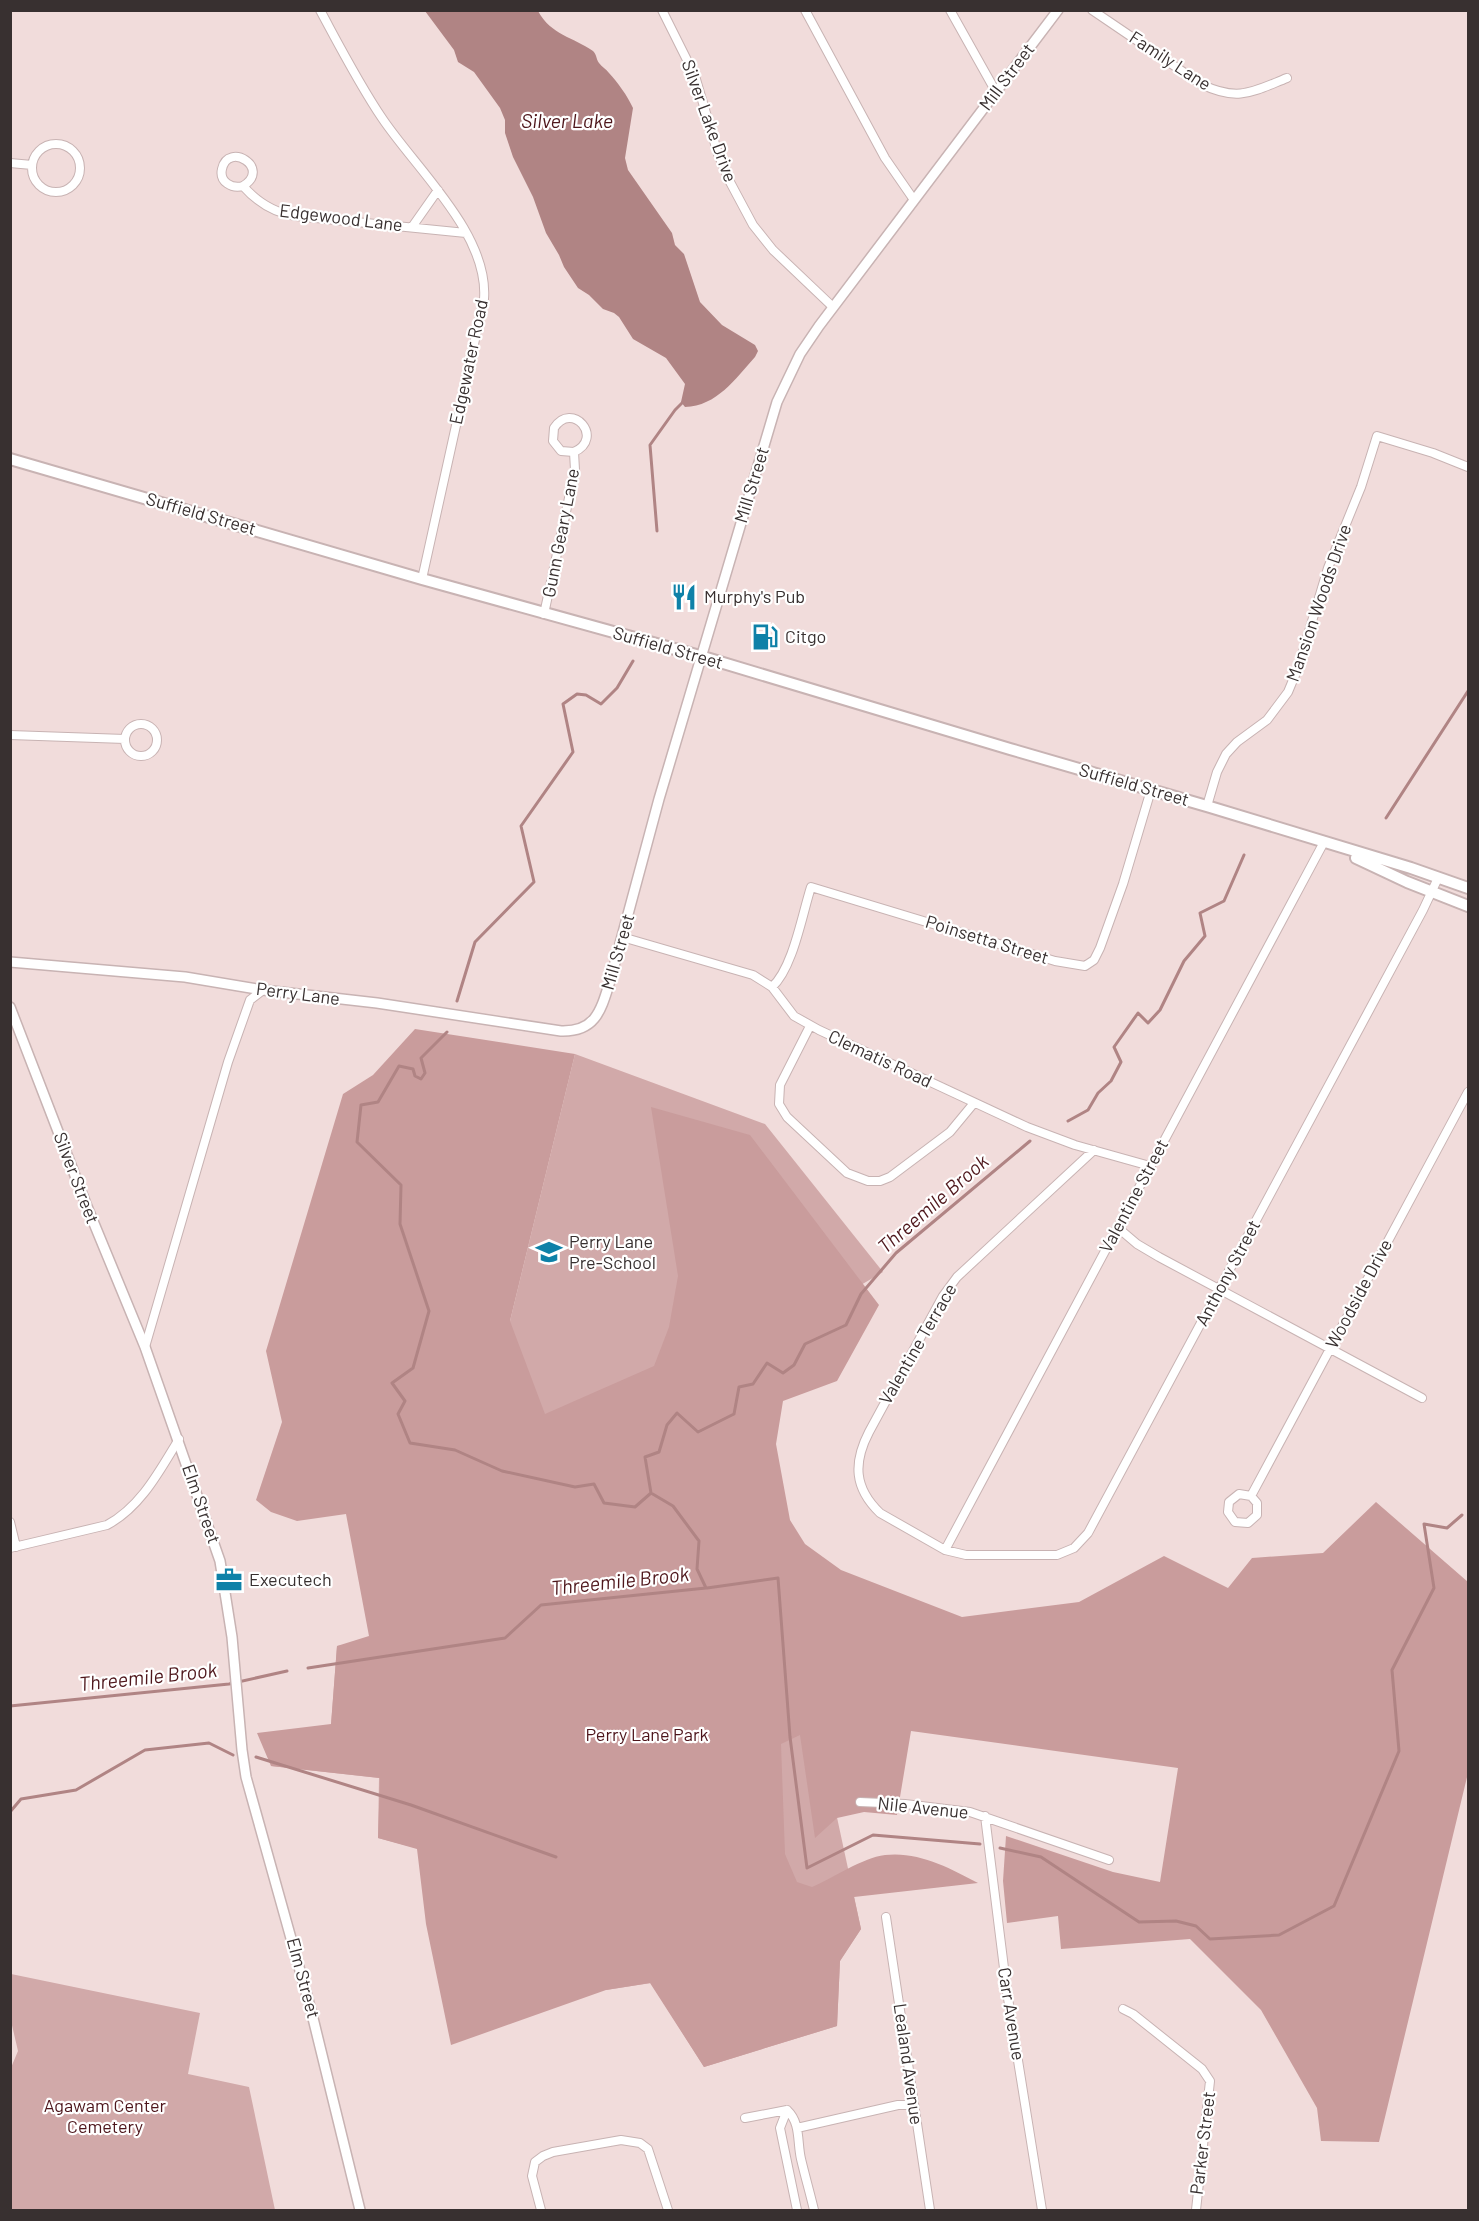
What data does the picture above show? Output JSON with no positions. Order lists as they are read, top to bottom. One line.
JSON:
{"streets":{"main road":["Suffield Street"],"street":["Family Lane","Mill Street","Silver Lake Drive","Edgewood Lane","Edgewater Road","Gunn Geary Lane","Mansion Woods Drive","Poinsetta Street","Perry Lane","Clematis Road","Silver Street","Valentine Street","Anthony Street","Woodside Drive","Valentine Terrace","Elm Street","Nile Avenue","Carr Avenue","Lealand Avenue","Parker Street"]},"crossings":[["Mill Street","Silver Lake Drive"],["Mill Street","Suffield Street"],["Mill Street","Perry Lane"],["Mill Street","Clematis Road"],["Edgewood Lane","Edgewater Road"],["Edgewater Road","Suffield Street"],["Suffield Street","Gunn Geary Lane"],["Suffield Street","Mansion Woods Drive"],["Suffield Street","Poinsetta Street"],["Suffield Street","Valentine Street"],["Suffield Street","Anthony Street"],["Poinsetta Street","Clematis Road"],["Clematis Road","Valentine Street"],["Clematis Road","Valentine Terrace"],["Silver Street","Elm Street"],["Valentine Street","Anthony Street"],["Valentine Street","Valentine Terrace"],["Anthony Street","Valentine Terrace"],["Nile Avenue","Carr Avenue"]],"water":["Silver Lake","Threemile Brook"],"parks":["Perry Lane Park","Agawam Center Cemetery"],"places":{"restaurant":["Murphy's Pub"],"fuel station":["Citgo"],"school or university":["Perry Lane Pre-School"],"office":["Executech"]}}
